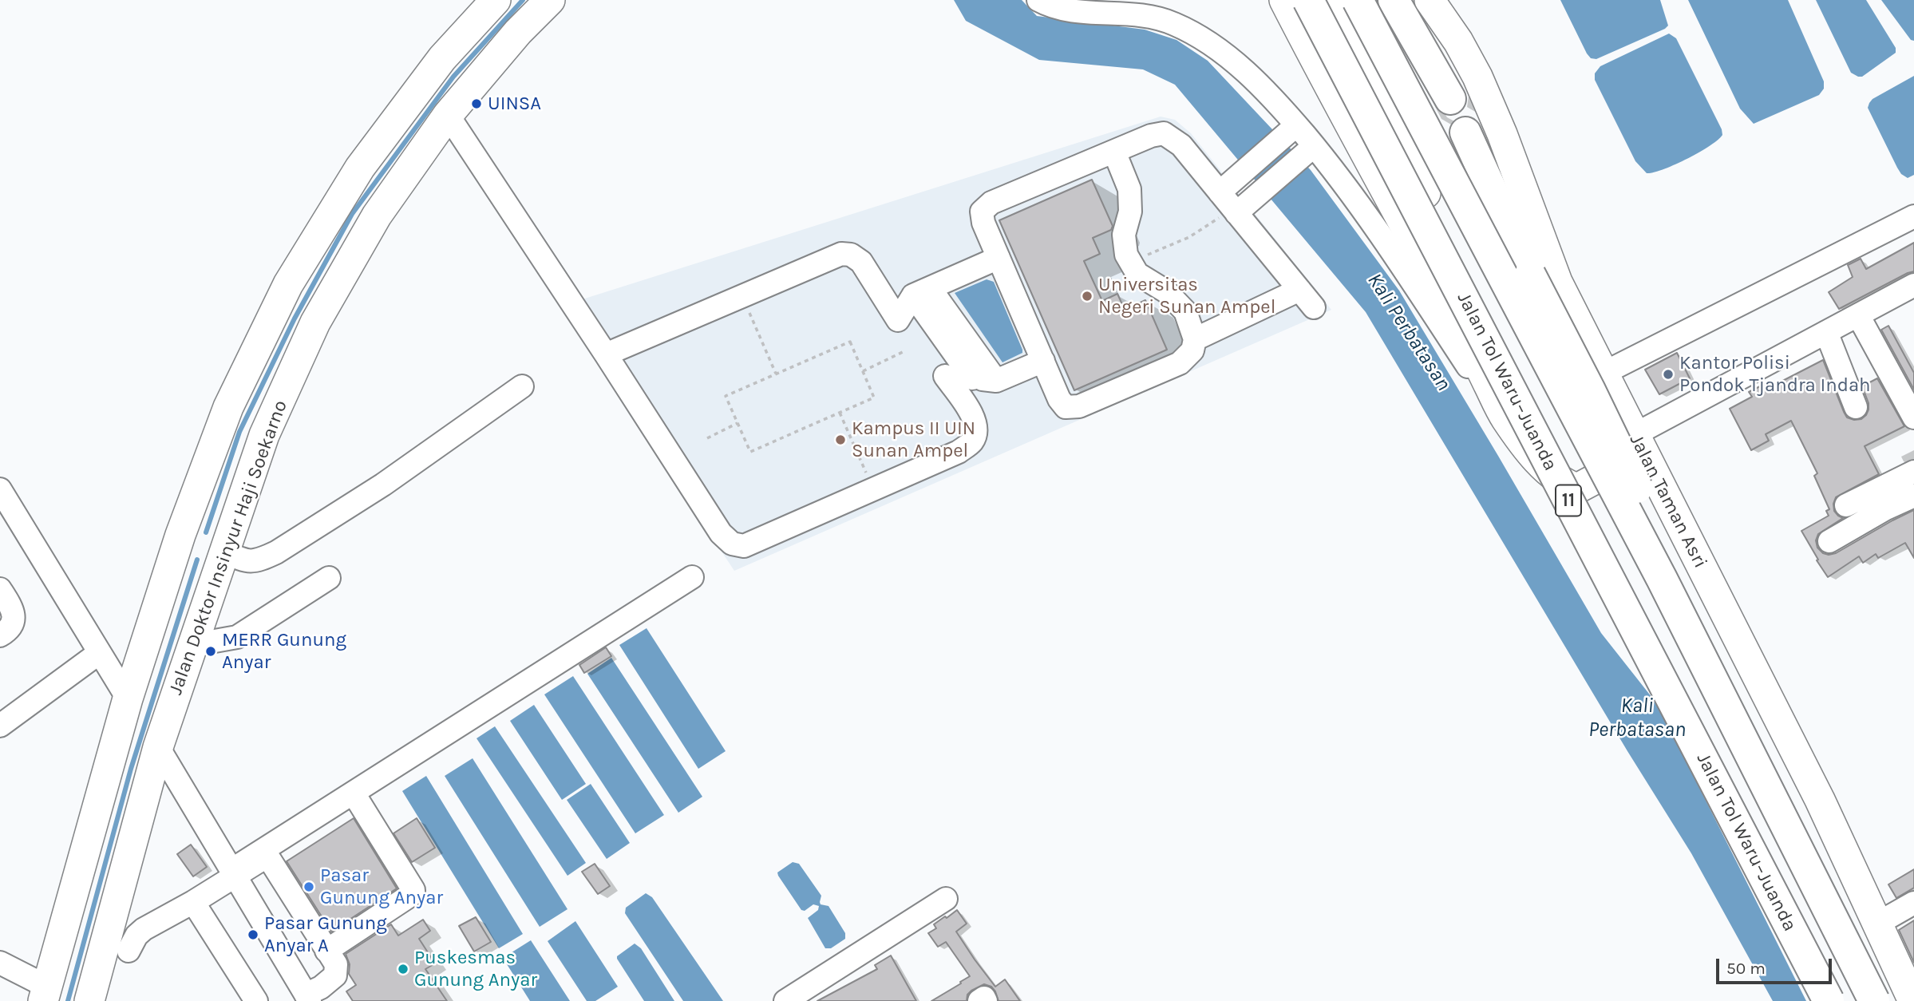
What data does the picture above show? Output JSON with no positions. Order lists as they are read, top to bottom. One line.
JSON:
{"streets":{"highway":["Jalan Tol Waru–Juanda","11"],"main road":["Jalan Taman Asri","Jalan Doktor Insinyur Haji Soekarno"]},"water":["Kali Perbatasan"],"places":["UINSA","Universitas Negeri Sunan Ampel","Kantor Polisi Pondok Tjandra Indah","Kampus II UIN Sunan Ampel","MERR Gunung Anyar","Pasar Gunung Anyar","Pasar Gunung Anyar A","Puskesmas Gunung Anyar"],"scale_bar":"50 m"}
